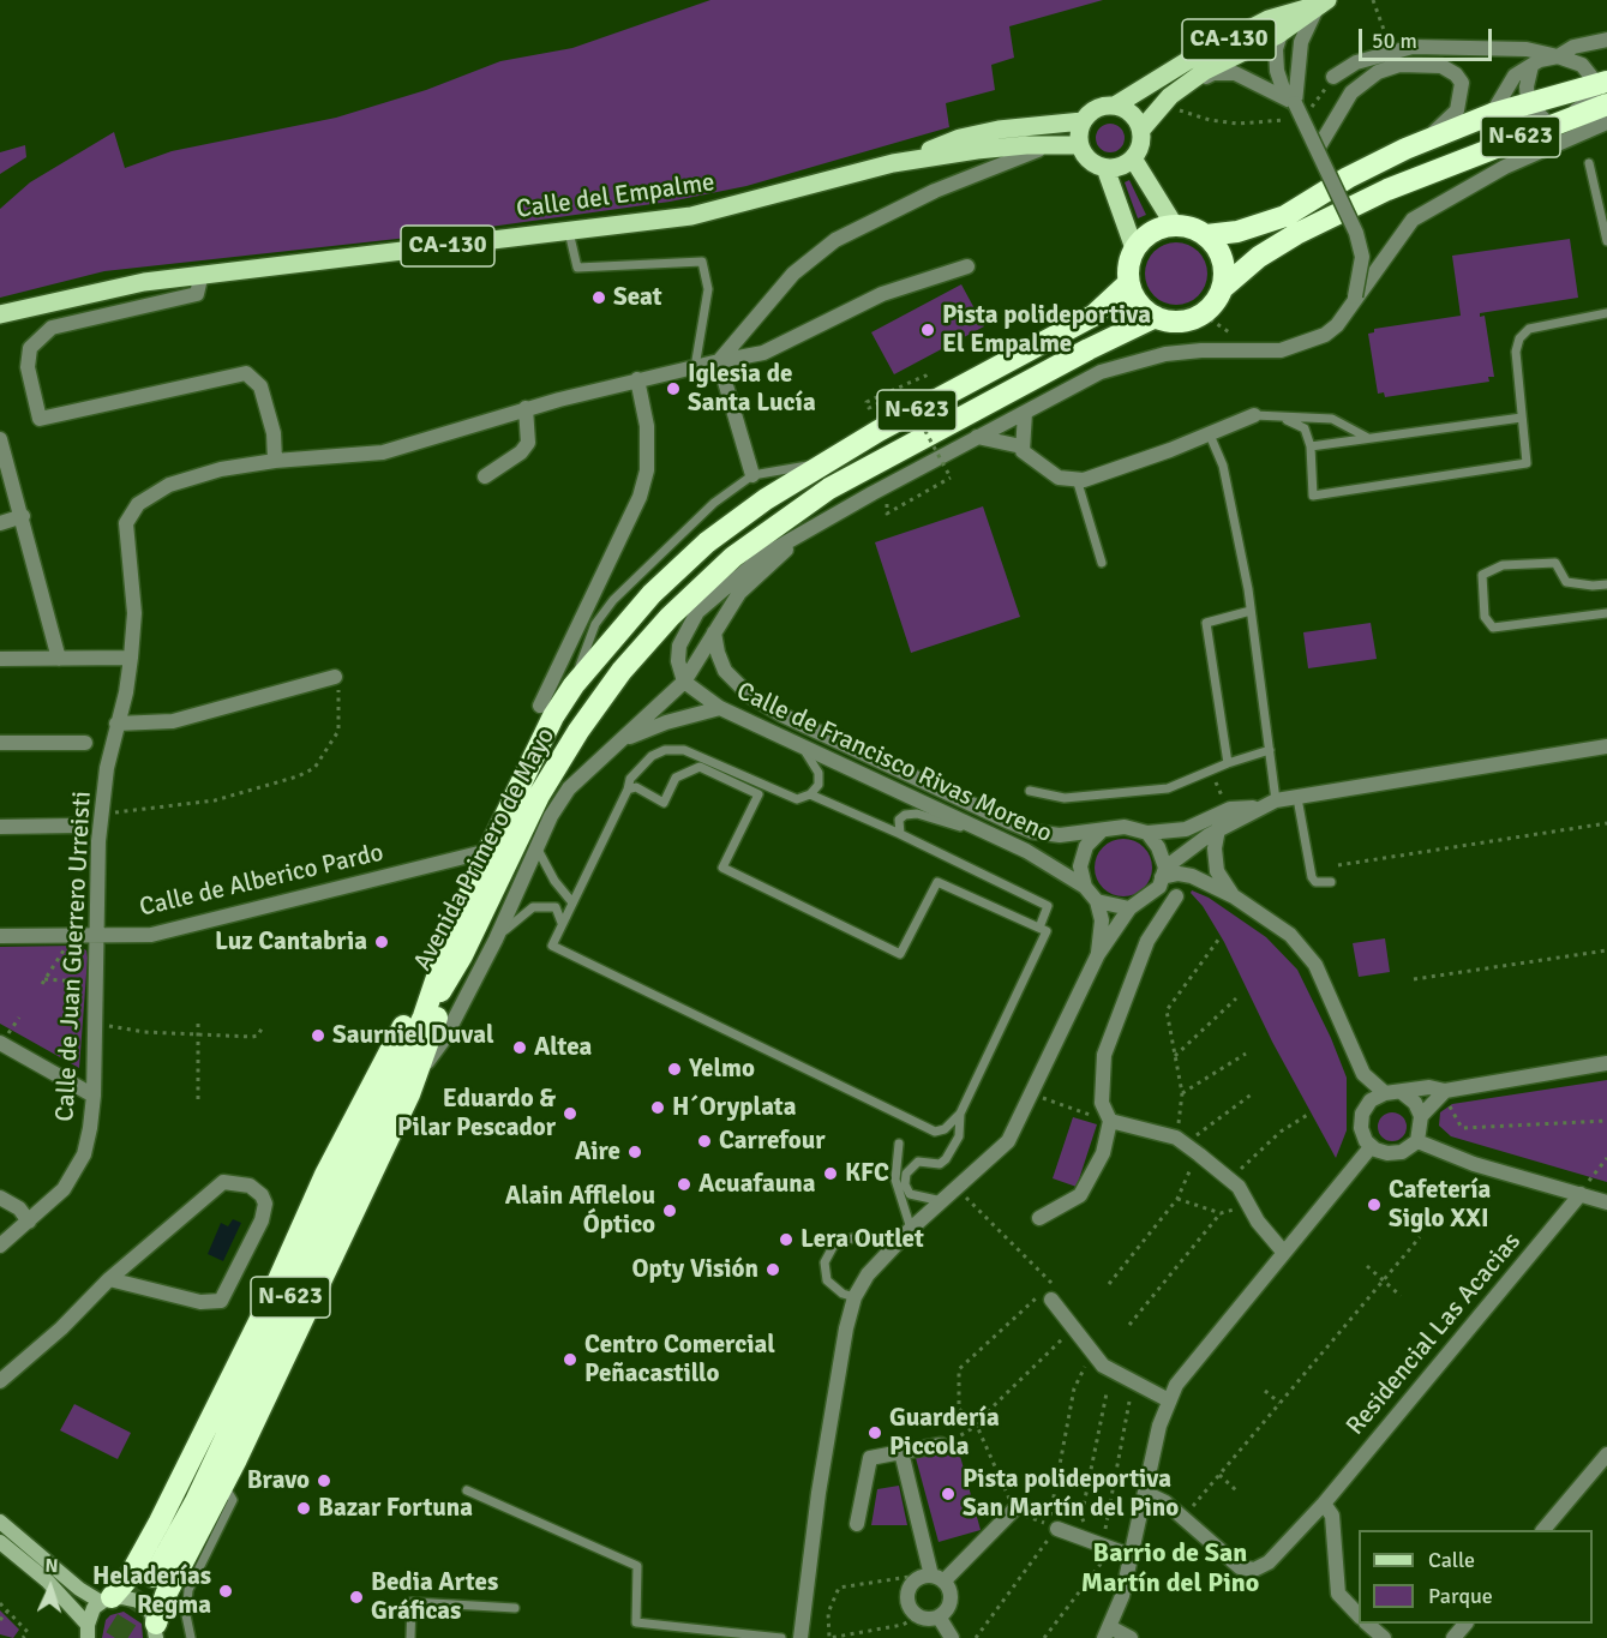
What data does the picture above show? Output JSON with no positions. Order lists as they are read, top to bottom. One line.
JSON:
{"streets":{"highway":["N-623","Avenida Primero de Mayo"],"main road":["CA-130","Calle del Empalme"],"street":["Calle de Francisco Rivas Moreno","Calle de Alberico Pardo","Calle de Juan Guerrero Urreisti","Residencial Las Acacias"]},"crossings":[["CA-130","Calle del Empalme"],["CA-130","Avenida Primero de Mayo"],["N-623","Avenida Primero de Mayo"],["Calle de Francisco Rivas Moreno","Avenida Primero de Mayo"],["Avenida Primero de Mayo","Calle de Alberico Pardo"],["Calle de Alberico Pardo","Calle de Juan Guerrero Urreisti"]],"districts":["Barrio de San Martín del Pino"],"places":["Seat","Pista polideportiva El Empalme","Iglesia de Santa Lucía","Luz Cantabria","Saurniel Duval","Altea","Yelmo","H´Oryplata","Eduardo & Pilar Pescador","Carrefour","Aire","KFC","Acuafauna","Cafetería Siglo XXI","Alain Afflelou Óptico","Lera Outlet","Opty Visión","Centro Comercial Peñacastillo","Guardería Piccola","Bravo","Pista polideportiva San Martín del Pino","Bazar Fortuna","Heladerías Regma","Bedia Artes Gráficas"],"legend":["Calle","Parque"],"scale_bar":"50 m","north":"top"}
